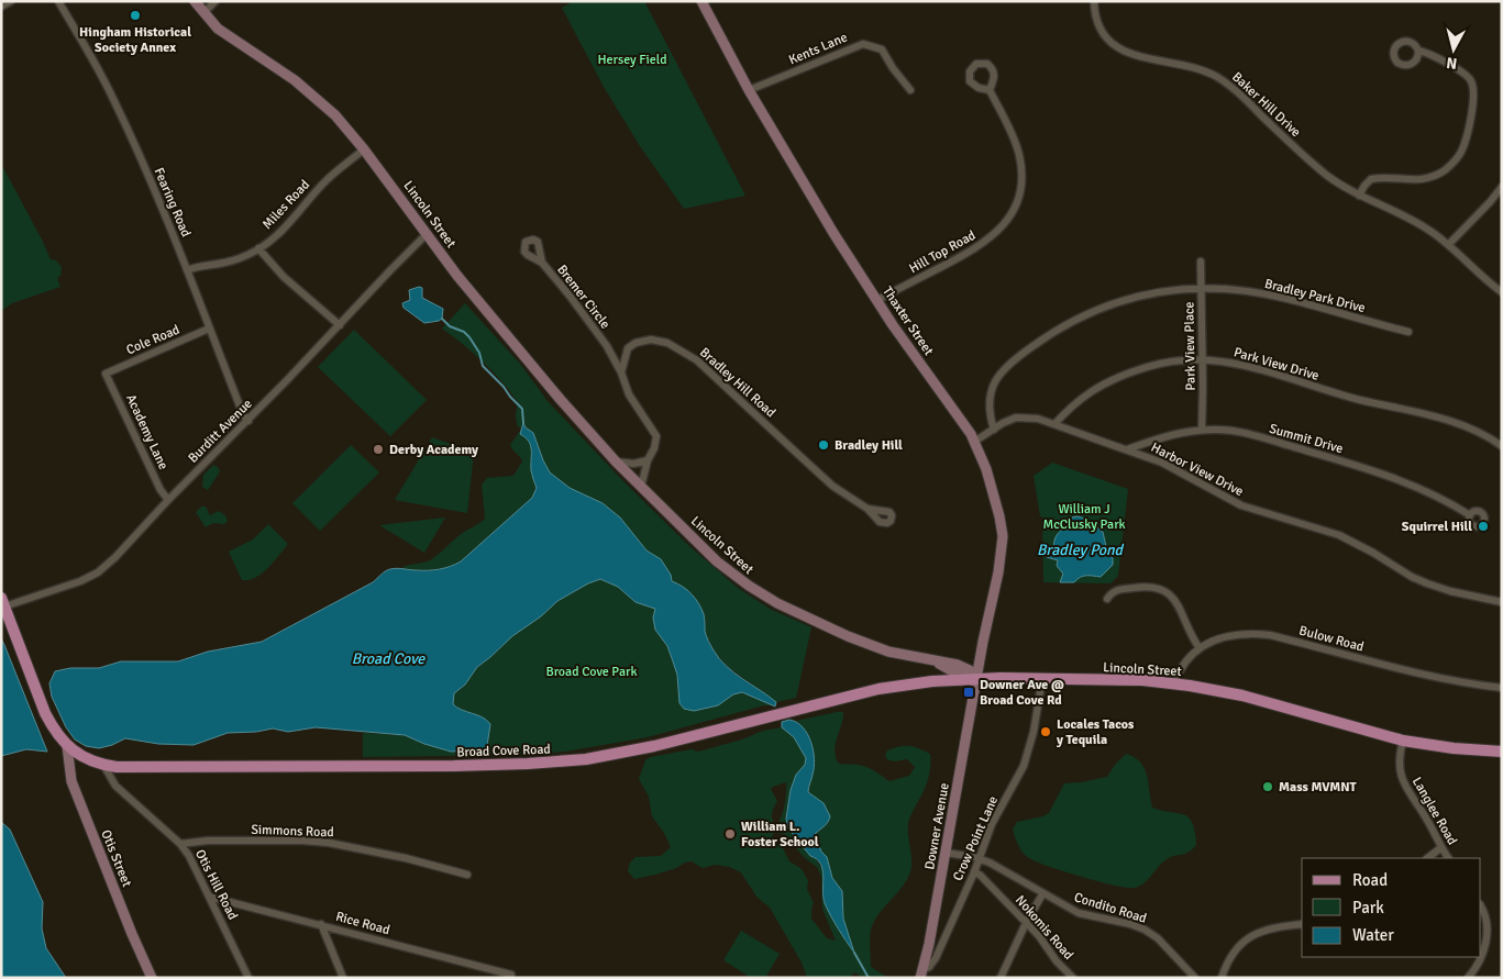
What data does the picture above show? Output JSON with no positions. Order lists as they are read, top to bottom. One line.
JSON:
{"streets":{"main road":["Lincoln Street","Broad Cove Road"],"street":["Kents Lane","Baker Hill Drive","Fearing Road","Miles Road","Hill Top Road","Bradley Park Drive","Bremer Circle","Thaxter Street","Cole Road","Park View Place","Park View Drive","Bradley Hill Road","Burditt Avenue","Academy Lane","Summit Drive","Harbor View Drive","Bulow Road","Langlee Road","Downer Avenue","Simmons Road","Crow Point Lane","Otis Street","Otis Hill Road","Condito Road","Rice Road","Nokomis Road"]},"crossings":[["Kents Lane","Thaxter Street"],["Fearing Road","Miles Road"],["Fearing Road","Cole Road"],["Fearing Road","Burditt Avenue"],["Miles Road","Lincoln Street"],["Lincoln Street","Thaxter Street"],["Lincoln Street","Burditt Avenue"],["Lincoln Street","Bulow Road"],["Lincoln Street","Broad Cove Road"],["Lincoln Street","Langlee Road"],["Lincoln Street","Downer Avenue"],["Lincoln Street","Crow Point Lane"],["Hill Top Road","Thaxter Street"],["Bradley Park Drive","Park View Place"],["Bradley Park Drive","Harbor View Drive"],["Bremer Circle","Bradley Hill Road"],["Thaxter Street","Harbor View Drive"],["Thaxter Street","Broad Cove Road"],["Thaxter Street","Downer Avenue"],["Cole Road","Academy Lane"],["Park View Place","Park View Drive"],["Park View Place","Summit Drive"],["Park View Drive","Harbor View Drive"],["Burditt Avenue","Academy Lane"],["Burditt Avenue","Broad Cove Road"],["Summit Drive","Harbor View Drive"],["Broad Cove Road","Downer Avenue"],["Broad Cove Road","Otis Street"],["Broad Cove Road","Otis Hill Road"],["Downer Avenue","Crow Point Lane"],["Downer Avenue","Condito Road"],["Simmons Road","Otis Hill Road"],["Crow Point Lane","Condito Road"],["Crow Point Lane","Nokomis Road"],["Otis Hill Road","Rice Road"]],"water":["Bradley Pond","Broad Cove"],"parks":["Hersey Field","William J McClusky Park","Broad Cove Park"],"places":{"other":["Hingham Historical Society Annex","Bradley Hill","Derby Academy","Squirrel Hill","Locales Tacos y Tequila","Mass MVMNT","William L. Foster School"],"transit":["Downer Ave @ Broad Cove Rd"]},"legend":["Road","Park","Water"],"north":"bottom"}
